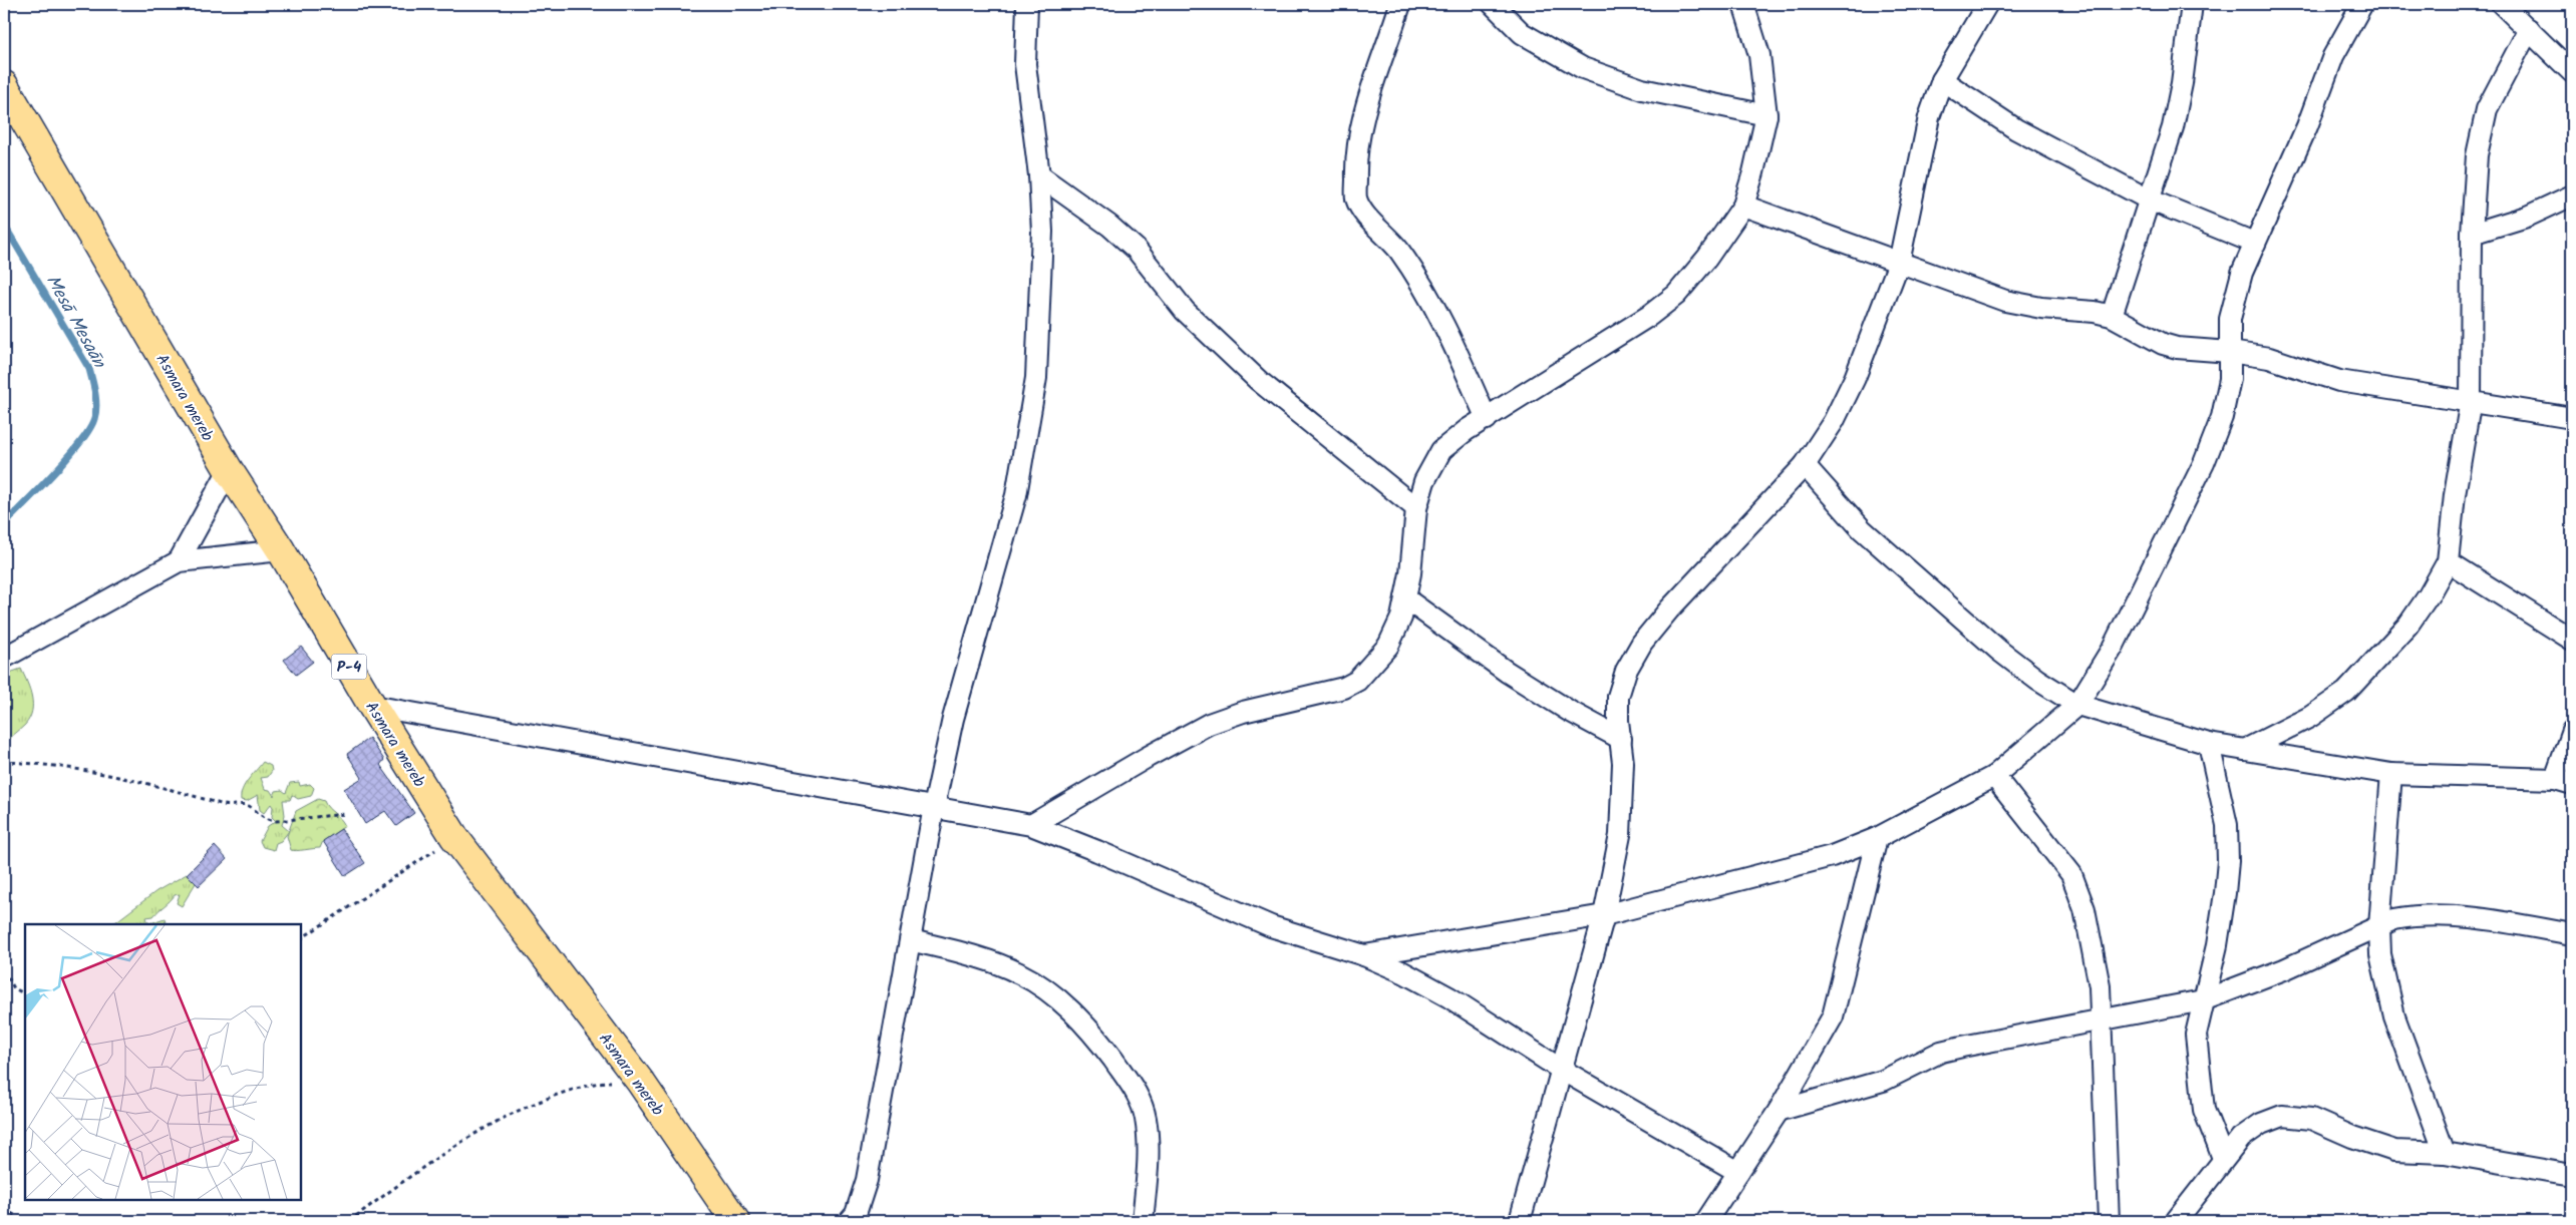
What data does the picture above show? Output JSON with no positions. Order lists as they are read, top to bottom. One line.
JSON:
{"streets":{"highway":["Asmara mereb","P-4"]},"water":["Mesā Mesaān"]}
